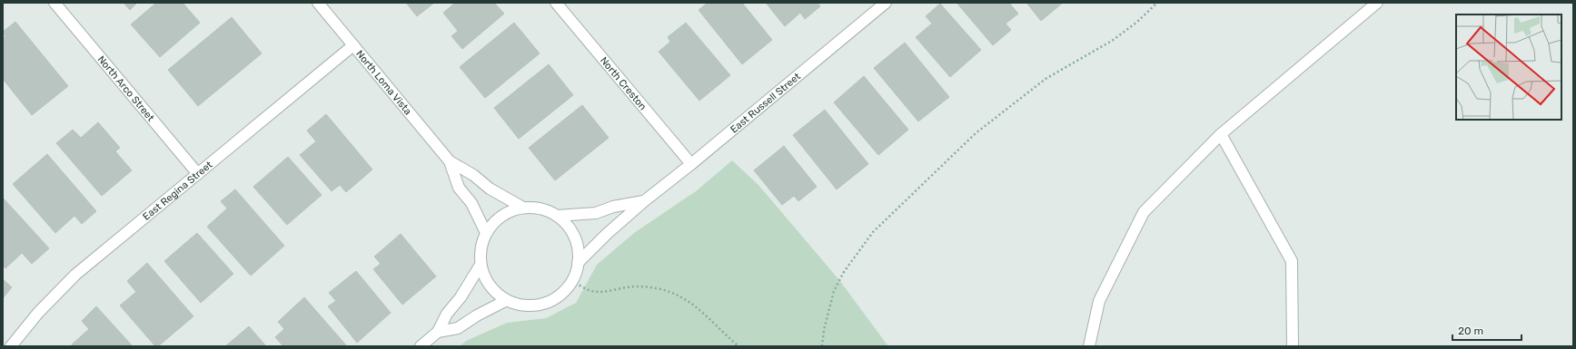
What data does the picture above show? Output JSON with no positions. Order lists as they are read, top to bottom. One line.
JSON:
{"streets":{"street":["North Loma Vista","North Creston","North Arco Street","East Russell Street","East Regina Street"]},"crossings":[["North Loma Vista","East Russell Street"],["North Loma Vista","East Regina Street"],["North Creston","East Russell Street"],["North Arco Street","East Regina Street"]],"scale_bar":"20 m"}
